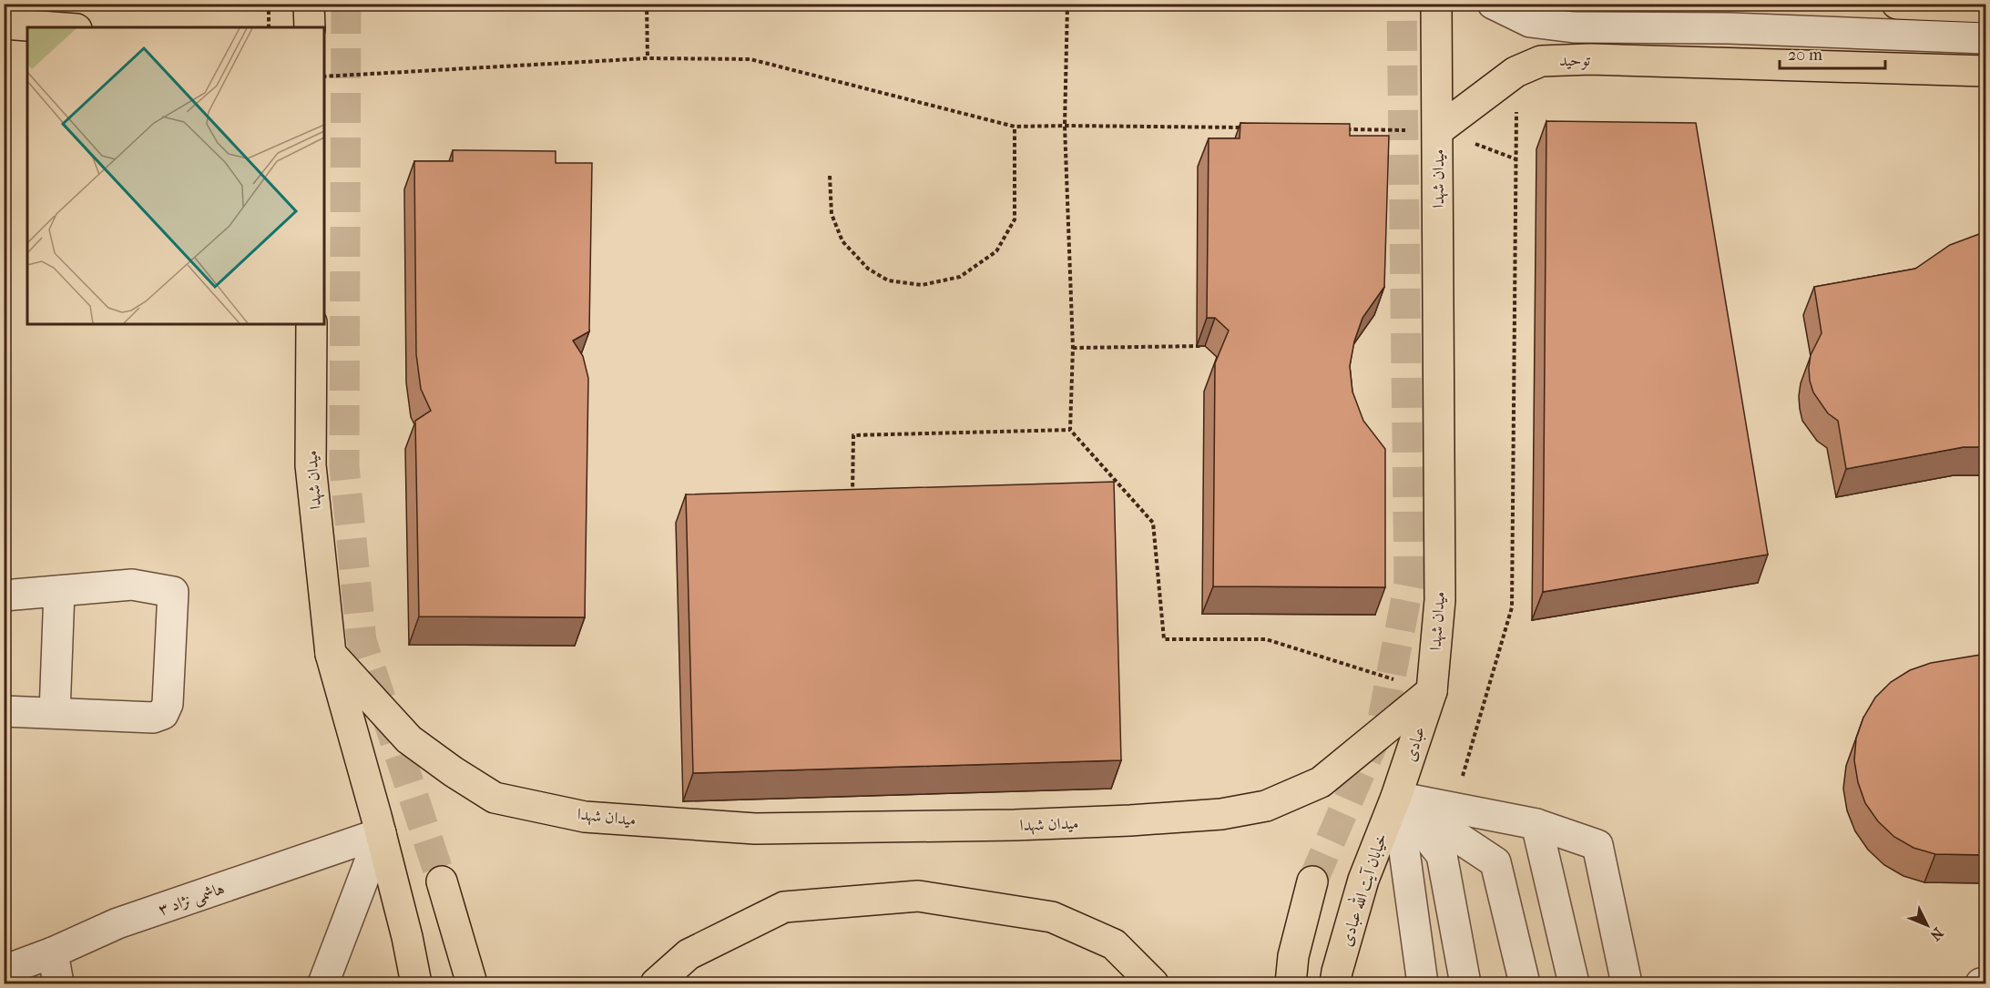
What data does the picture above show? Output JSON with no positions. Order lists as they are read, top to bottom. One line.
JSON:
{"streets":{"main road":["توحید","میدان شهدا","عبادی","خیابان آیت الله عبادی"],"street":["هاشمی نژاد ۳"]},"crossings":[["توحید","میدان شهدا"],["میدان شهدا","عبادی"],["عبادی","خیابان آیت الله عبادی"]],"scale_bar":"20 m","north":"bottom right"}
